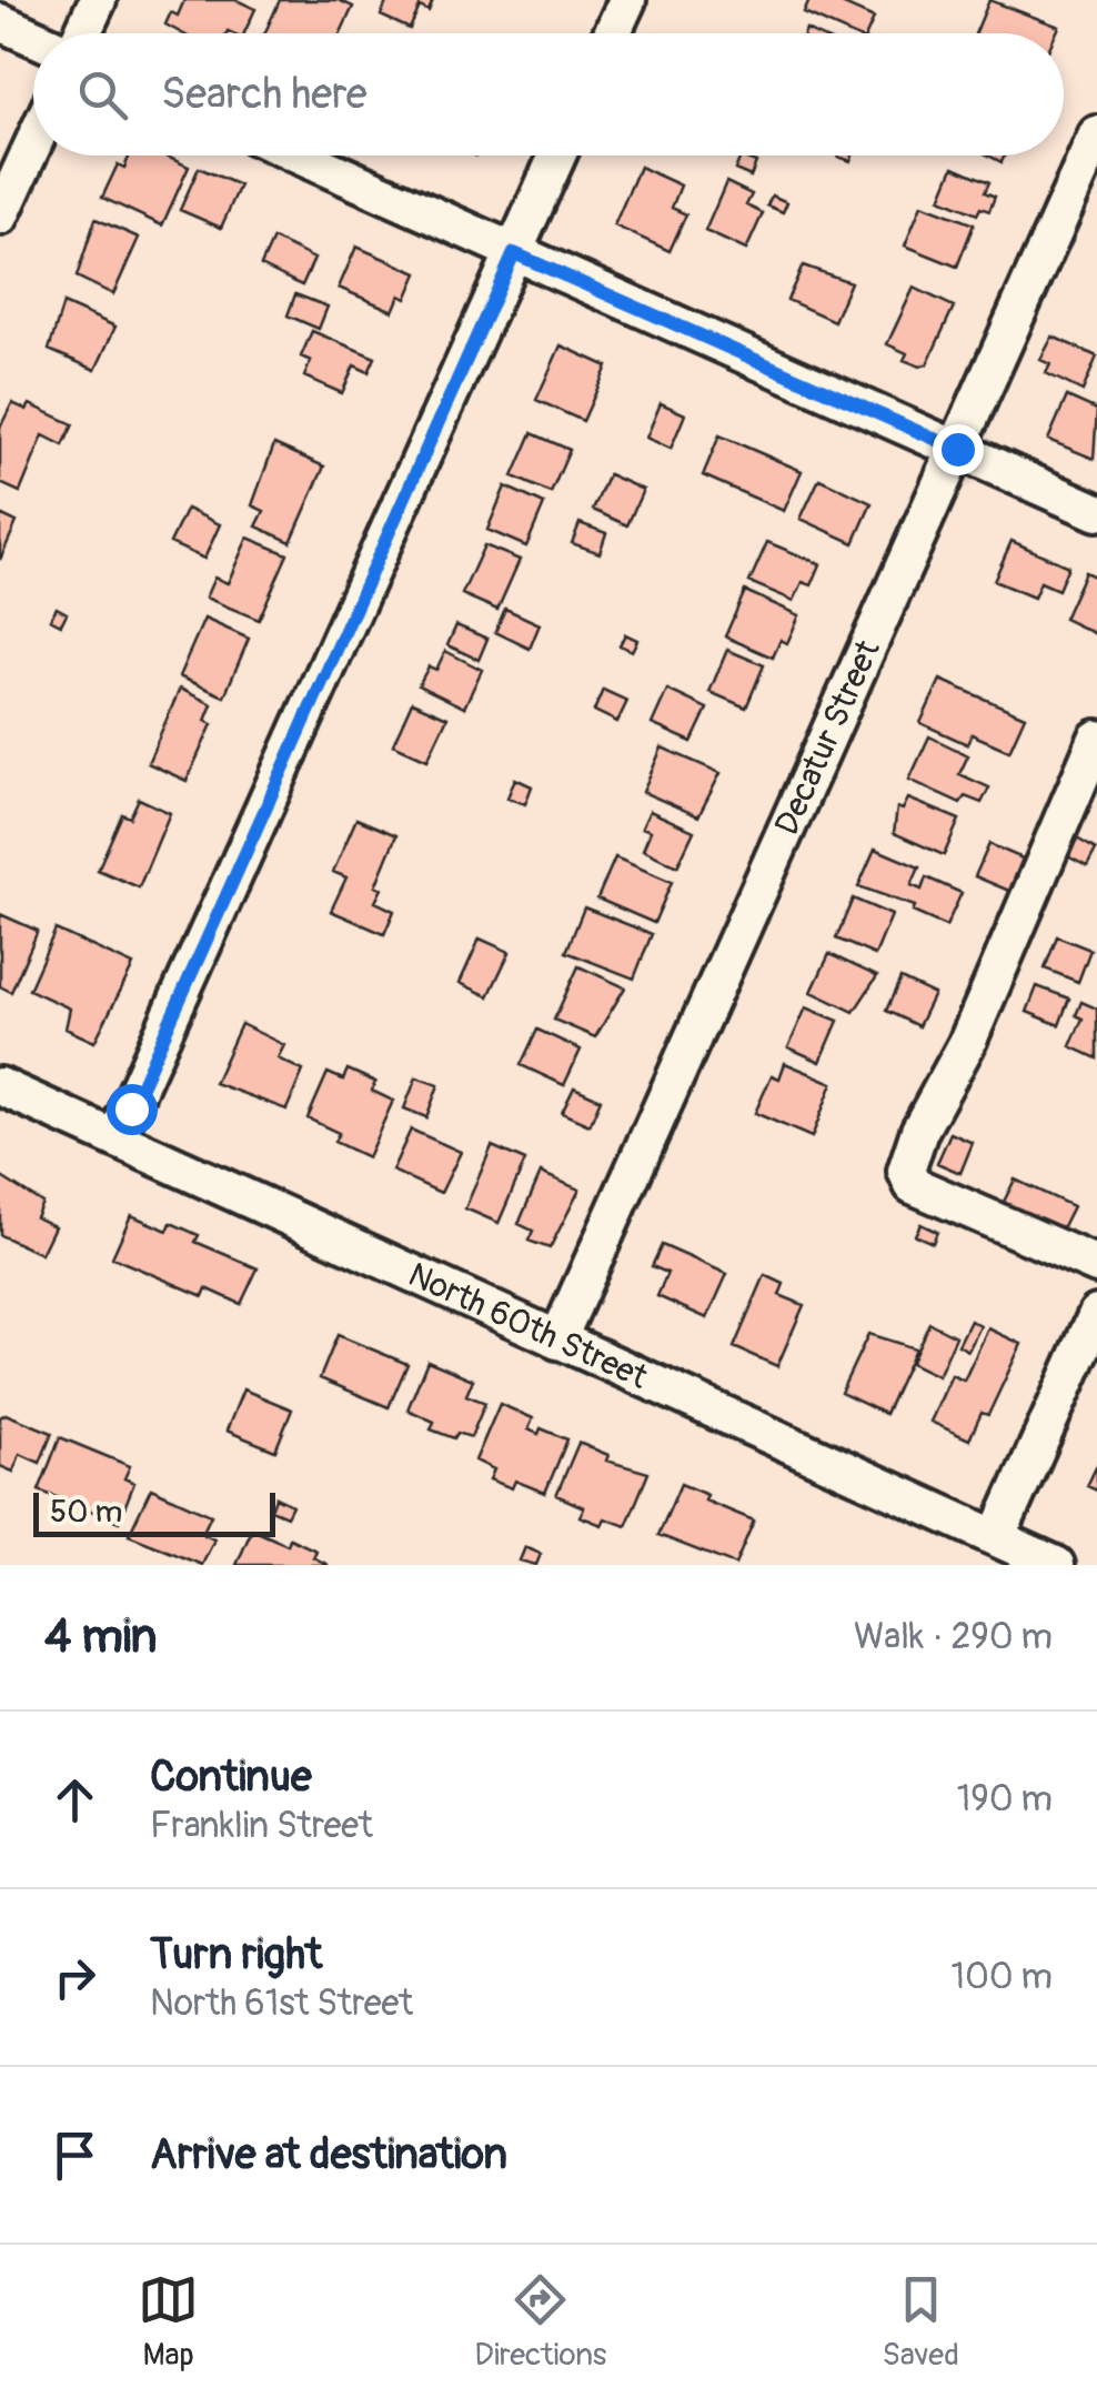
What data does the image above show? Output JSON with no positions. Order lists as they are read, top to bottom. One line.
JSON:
{"streets":{"street":["Decatur Street","North 60th Street"]},"crossings":[["Decatur Street","North 60th Street"]],"scale_bar":"50 m","page":{"search":"Search here","scale":"50 m","heading":["4 min","Walk · 290 m"],"list":[["Continue","Franklin Street","190 m"],["Turn right","North 61st Street","100 m"],"Arrive at destination"],"nav":["Map","Directions","Saved"]}}
